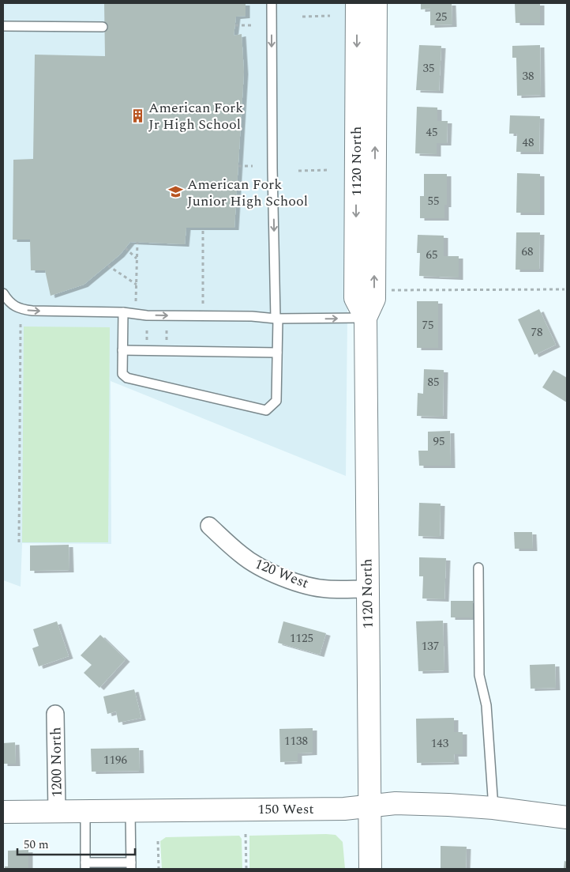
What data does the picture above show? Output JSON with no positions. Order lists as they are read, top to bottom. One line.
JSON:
{"streets":{"street":["1120 North","120 West","1200 North","150 West"]},"crossings":[["1120 North","120 West"],["1120 North","150 West"],["1200 North","150 West"]],"places":{"building":["American Fork Jr High School"],"school or university":["American Fork Junior High School"]},"house_numbers":["25","35","38","45","48","55","68","65","75","78","85","95","1125","137","1138","143","1196"],"scale_bar":"50 m"}
